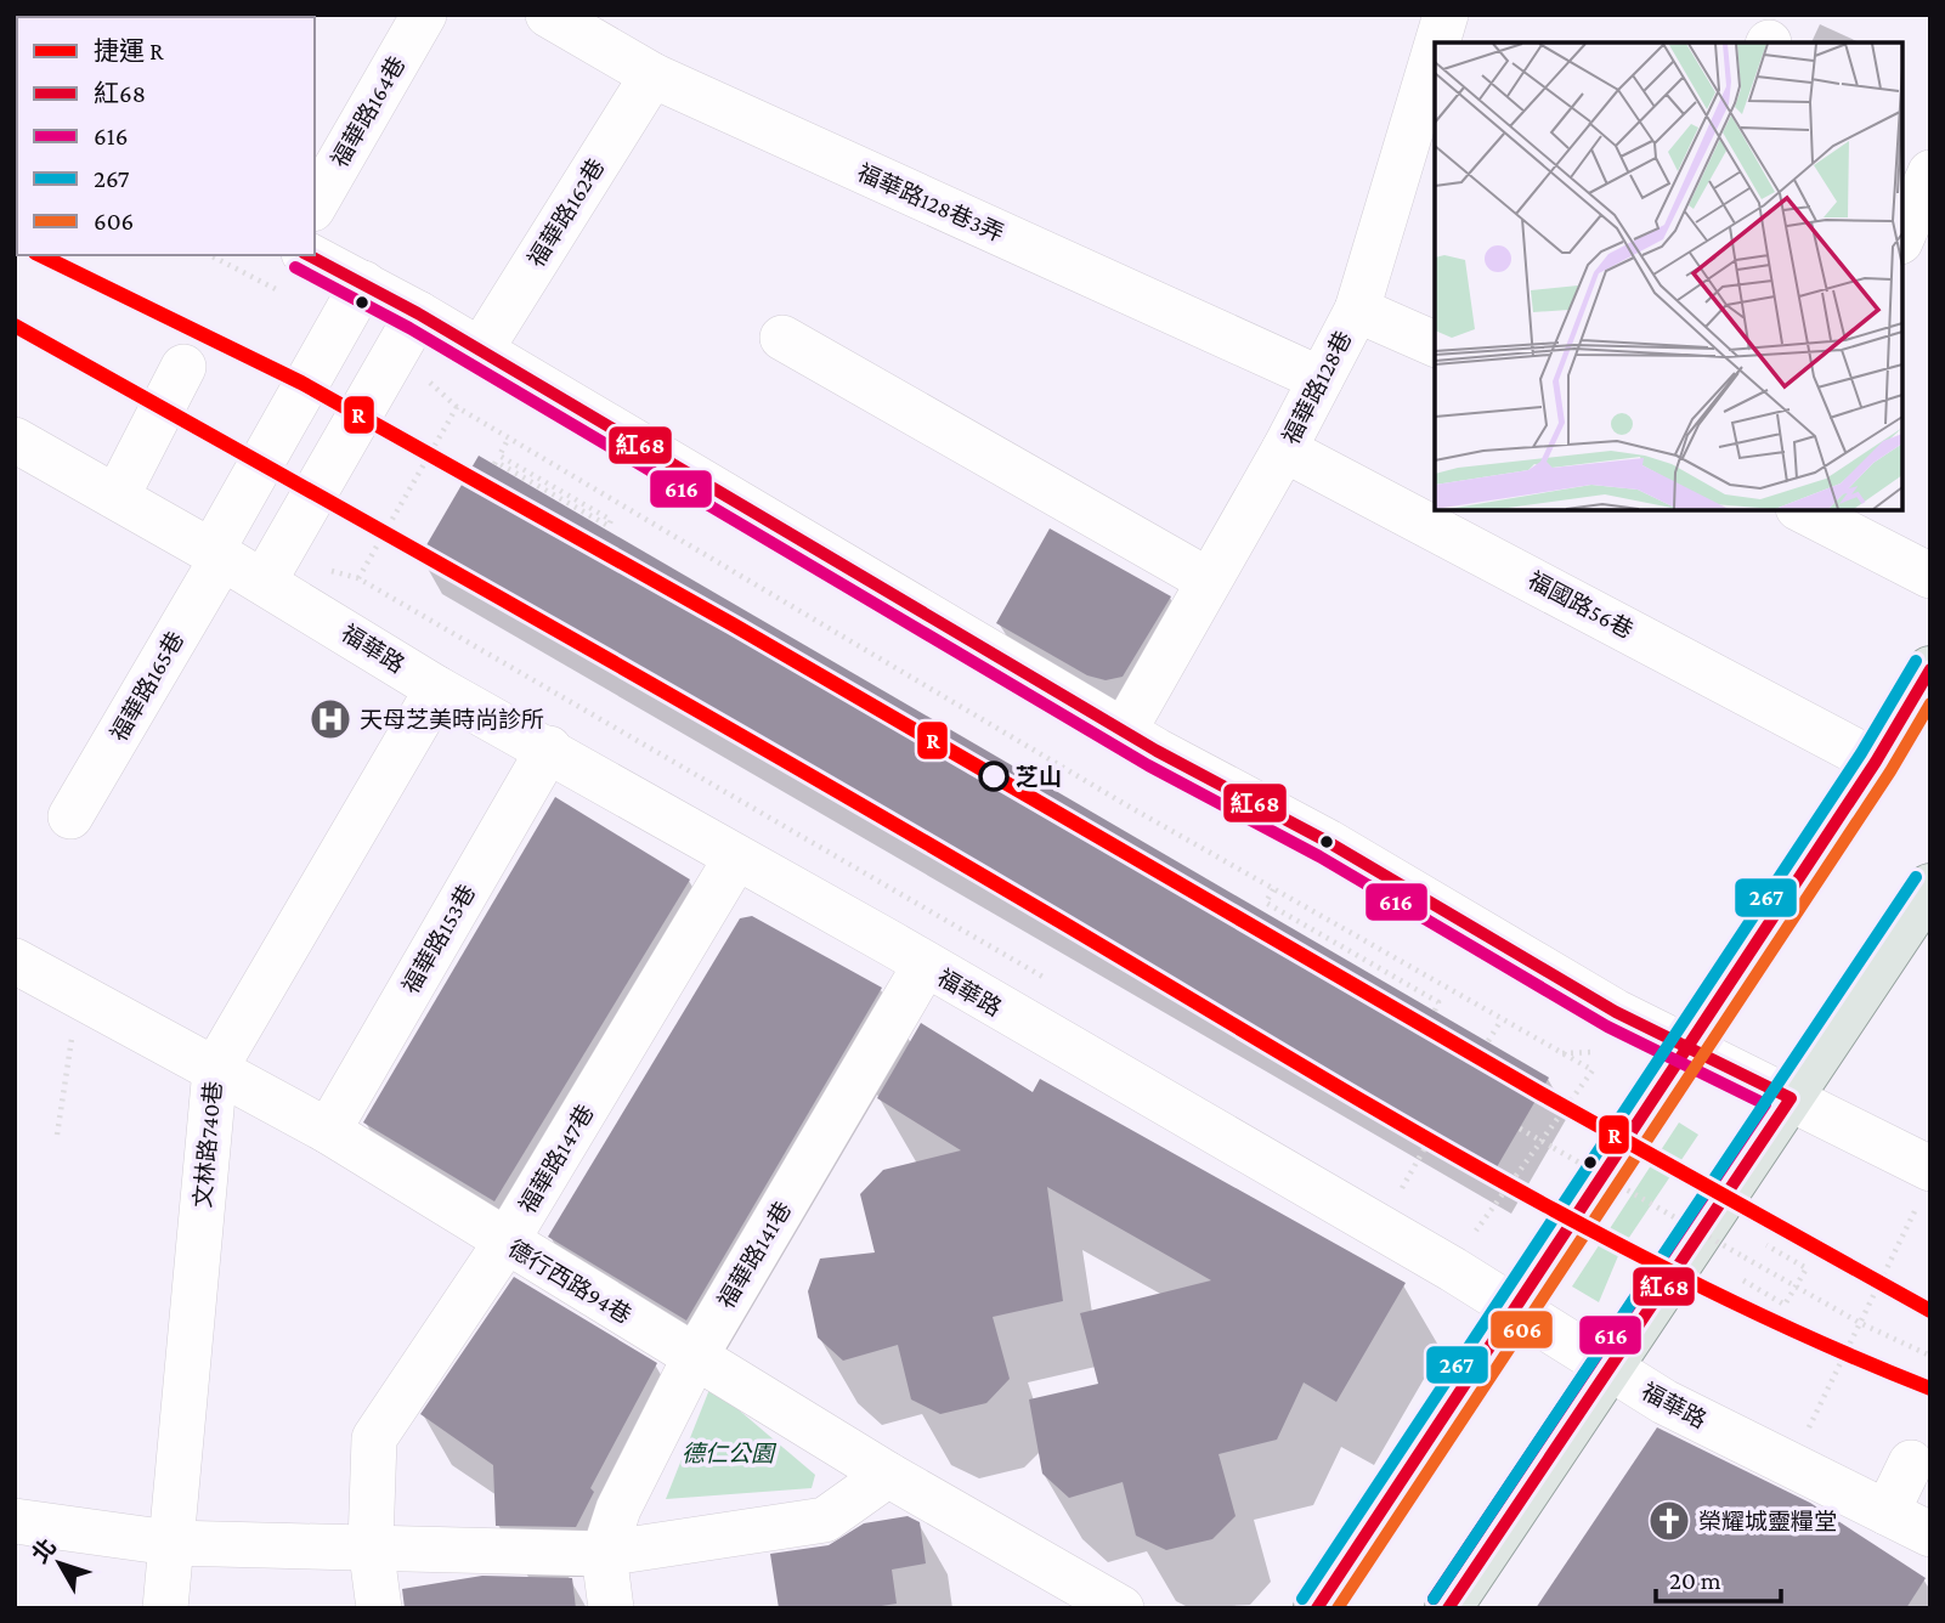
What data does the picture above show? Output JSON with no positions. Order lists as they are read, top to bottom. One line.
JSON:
{"streets":{"street":["福華路164巷","福華路128巷3弄","福華路162巷","福華路128巷","福國路56巷","福華路","福華路165巷","福華路153巷","文林路740巷","福華路147巷","福華路141巷","德行西路94巷"]},"crossings":[["福華路128巷3弄","福華路162巷"],["福華路128巷3弄","福華路128巷"],["福華路128巷","福國路56巷"],["福華路","福華路165巷"],["福華路","福華路153巷"],["福華路","文林路740巷"],["福華路","福華路147巷"],["福華路","福華路141巷"],["福華路153巷","德行西路94巷"],["文林路740巷","德行西路94巷"],["福華路147巷","德行西路94巷"],["福華路141巷","德行西路94巷"]],"parks":["德仁公園"],"places":{"hospital":["天母芝美時尚診所"],"other":["芝山"],"church":["榮耀城靈糧堂"]},"lines":["metro line R","transit line 紅68","transit line 616","transit line 267","transit line 606"],"legend":["捷運 R","紅68","616","267","606"],"scale_bar":"20 m","north":"top left"}
